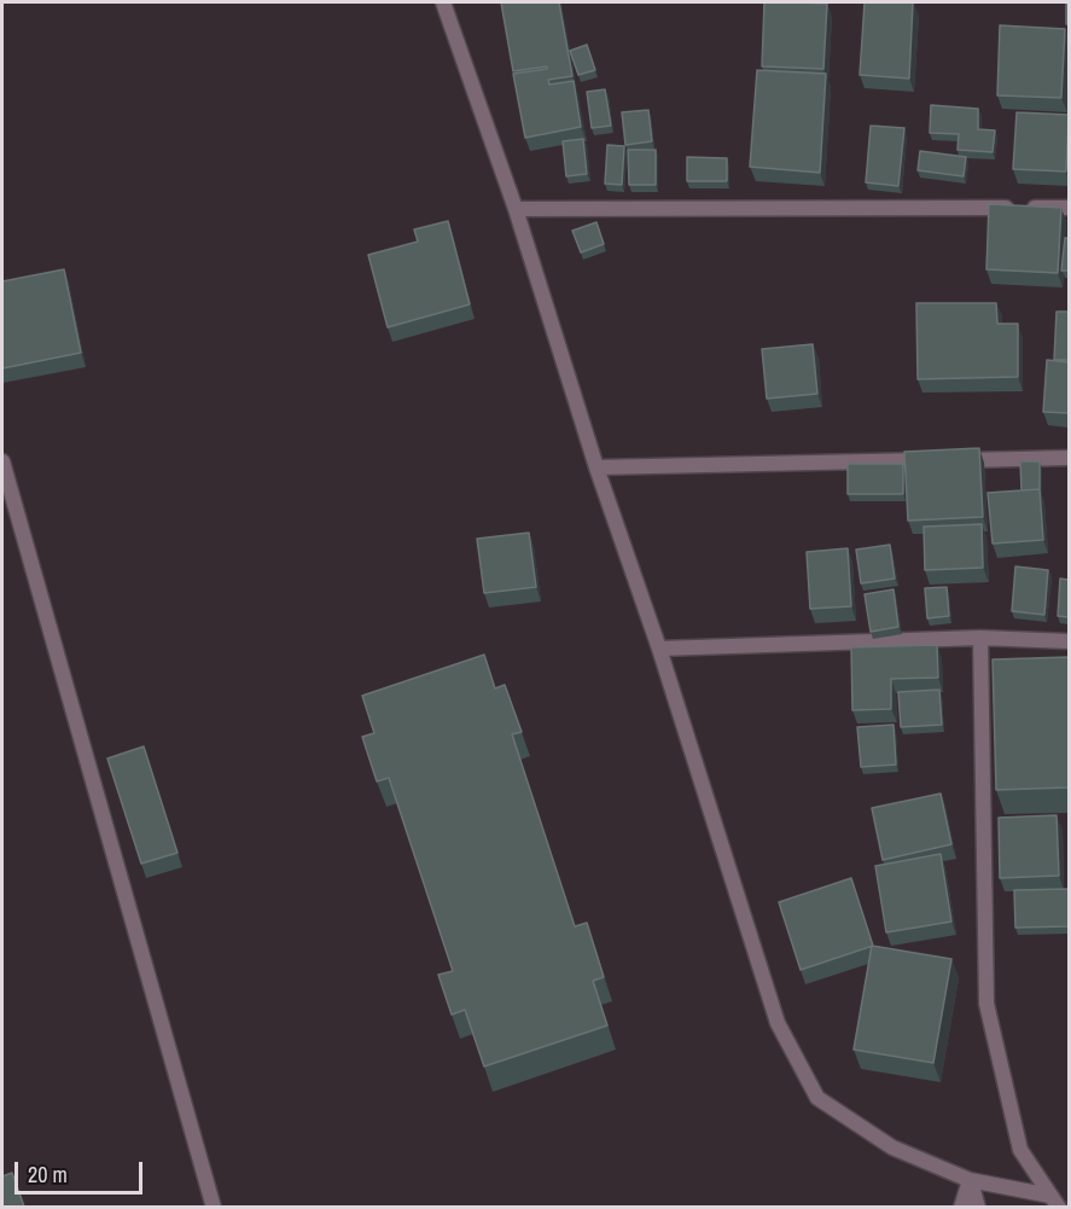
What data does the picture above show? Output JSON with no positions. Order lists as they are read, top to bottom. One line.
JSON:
{"scale_bar":"20 m"}
